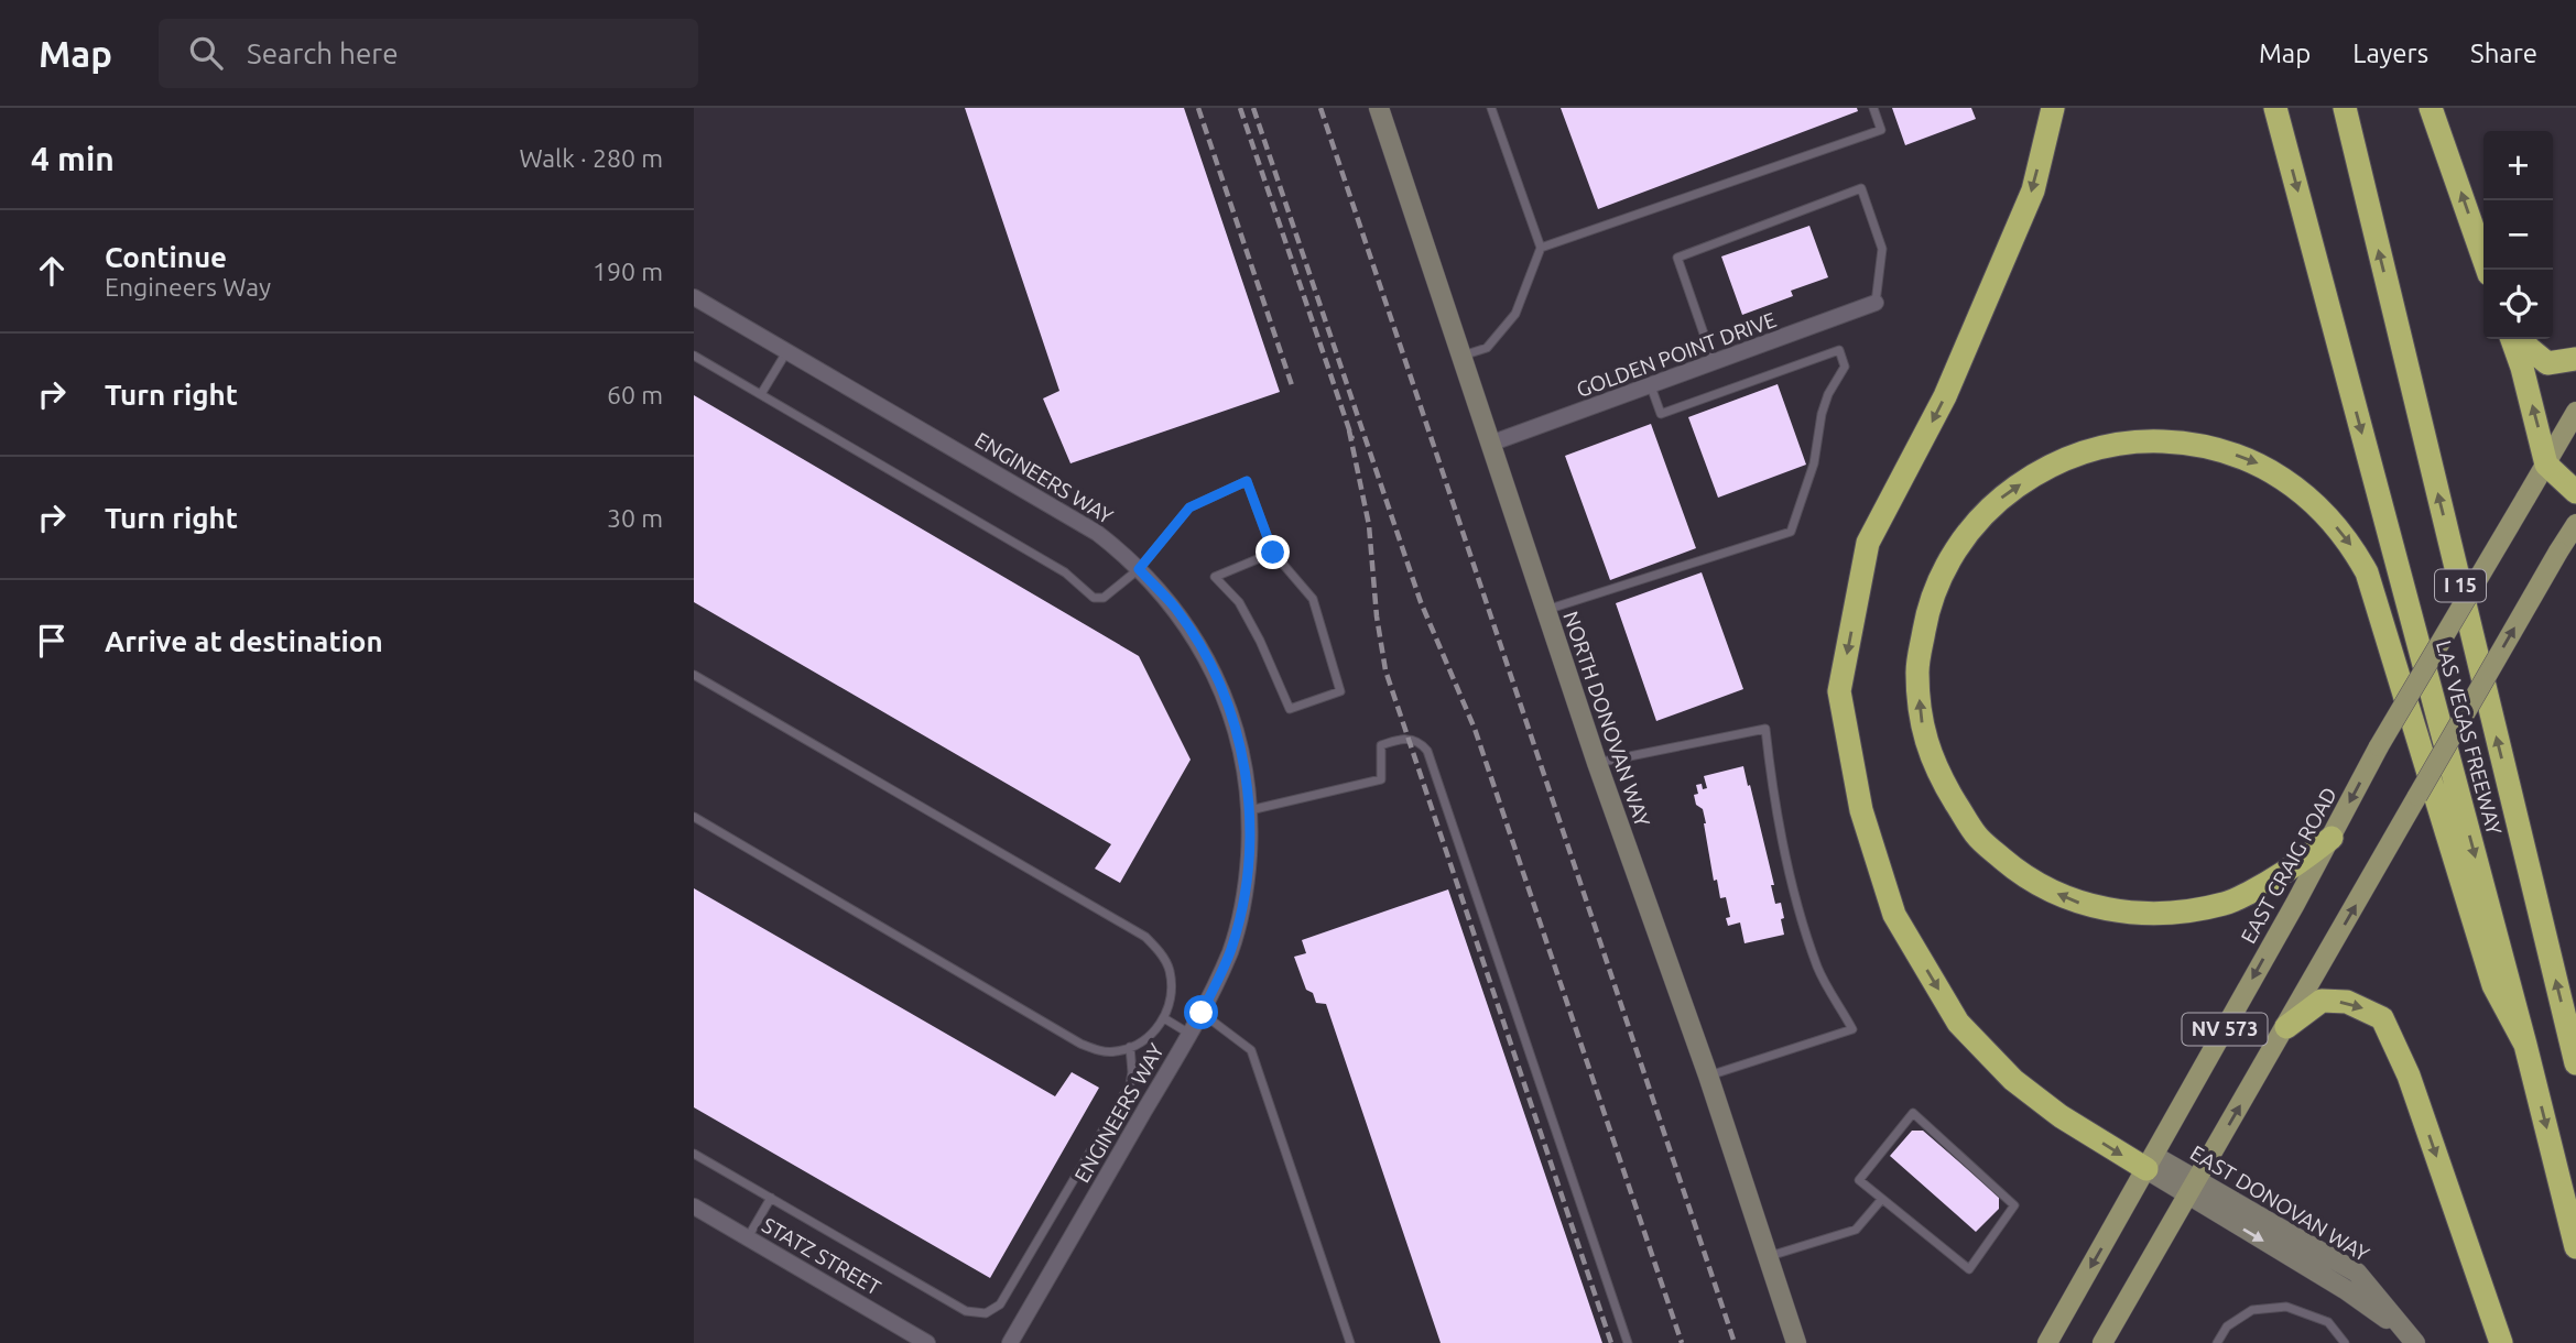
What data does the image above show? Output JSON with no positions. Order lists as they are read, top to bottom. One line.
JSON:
{"streets":{"highway":["I 15","LAS VEGAS FREEWAY"],"main road":["EAST CRAIG ROAD","NV 573"],"street":["GOLDEN POINT DRIVE","ENGINEERS WAY","NORTH DONOVAN WAY","EAST DONOVAN WAY","STATZ STREET"]},"crossings":[["GOLDEN POINT DRIVE","NORTH DONOVAN WAY"],["EAST CRAIG ROAD","EAST DONOVAN WAY"],["NV 573","EAST DONOVAN WAY"]],"page":{"header":"Map","search":"Search here","nav":["Map","Layers","Share"],"heading":["4 min","Walk · 280 m"],"map_buttons":["+","−"],"list":[["Continue","Engineers Way","190 m"],["Turn right","60 m"],["Turn right","30 m"],"Arrive at destination"]}}
